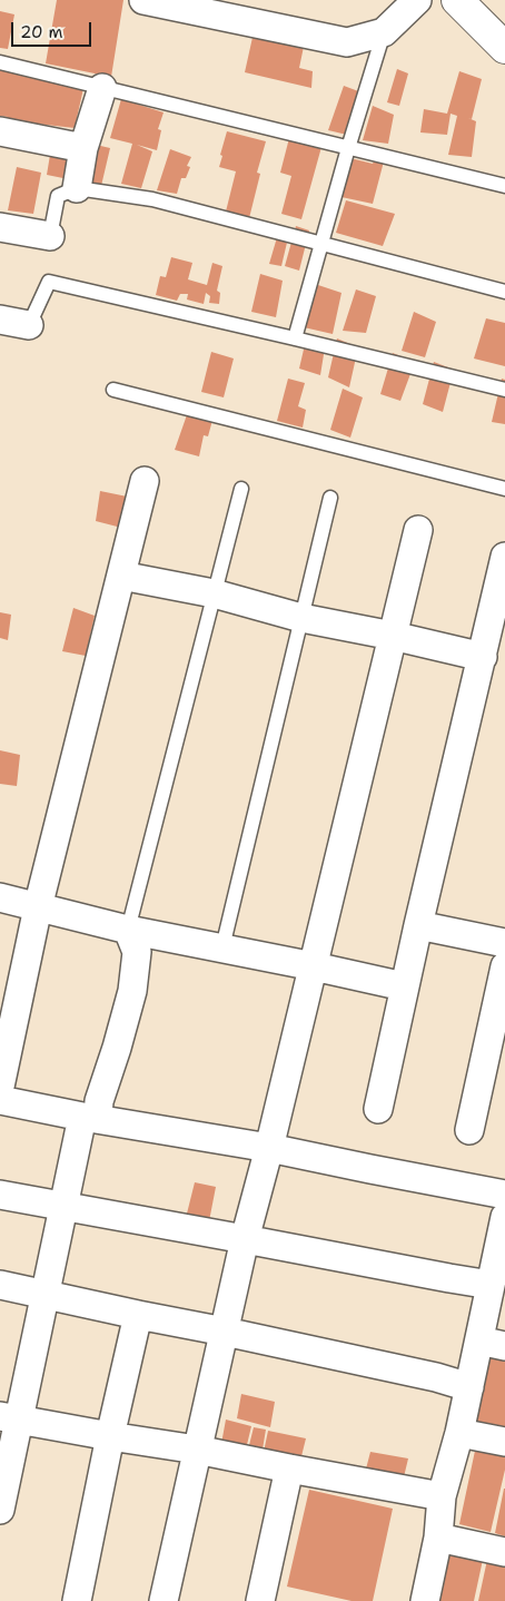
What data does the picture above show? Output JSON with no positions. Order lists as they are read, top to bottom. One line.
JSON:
{"scale_bar":"20 m"}
